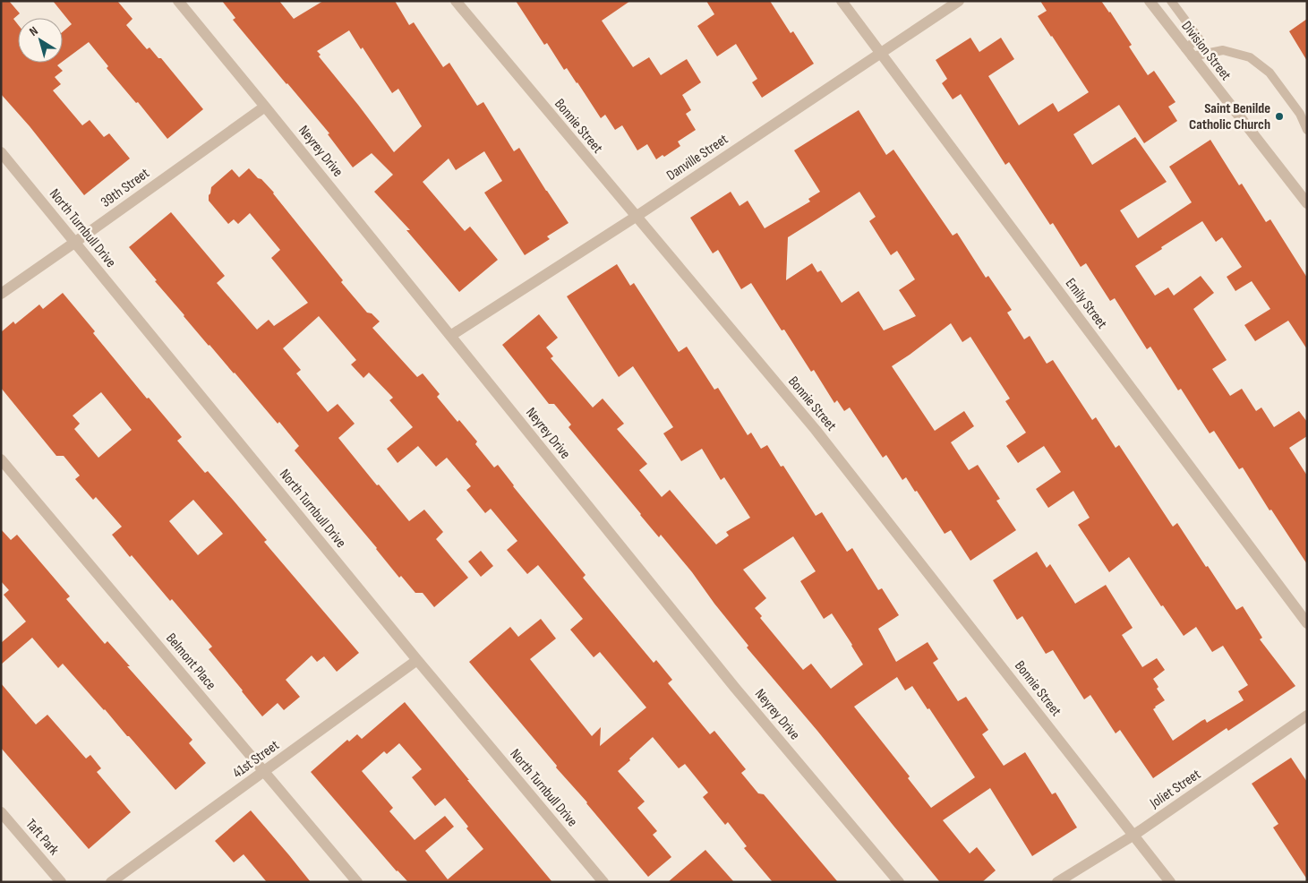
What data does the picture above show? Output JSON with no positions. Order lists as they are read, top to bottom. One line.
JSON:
{"streets":{"street":["Division Street","Bonnie Street","Neyrey Drive","Danville Street","39th Street","North Turnbull Drive","Emily Street","Belmont Place","41st Street","Joliet Street","Taft Park"]},"crossings":[["Bonnie Street","Danville Street"],["Bonnie Street","Joliet Street"],["Neyrey Drive","Danville Street"],["Neyrey Drive","39th Street"],["Danville Street","Emily Street"],["39th Street","North Turnbull Drive"],["North Turnbull Drive","41st Street"],["Belmont Place","41st Street"]],"places":["Saint Benilde Catholic Church"],"north":"top left"}
